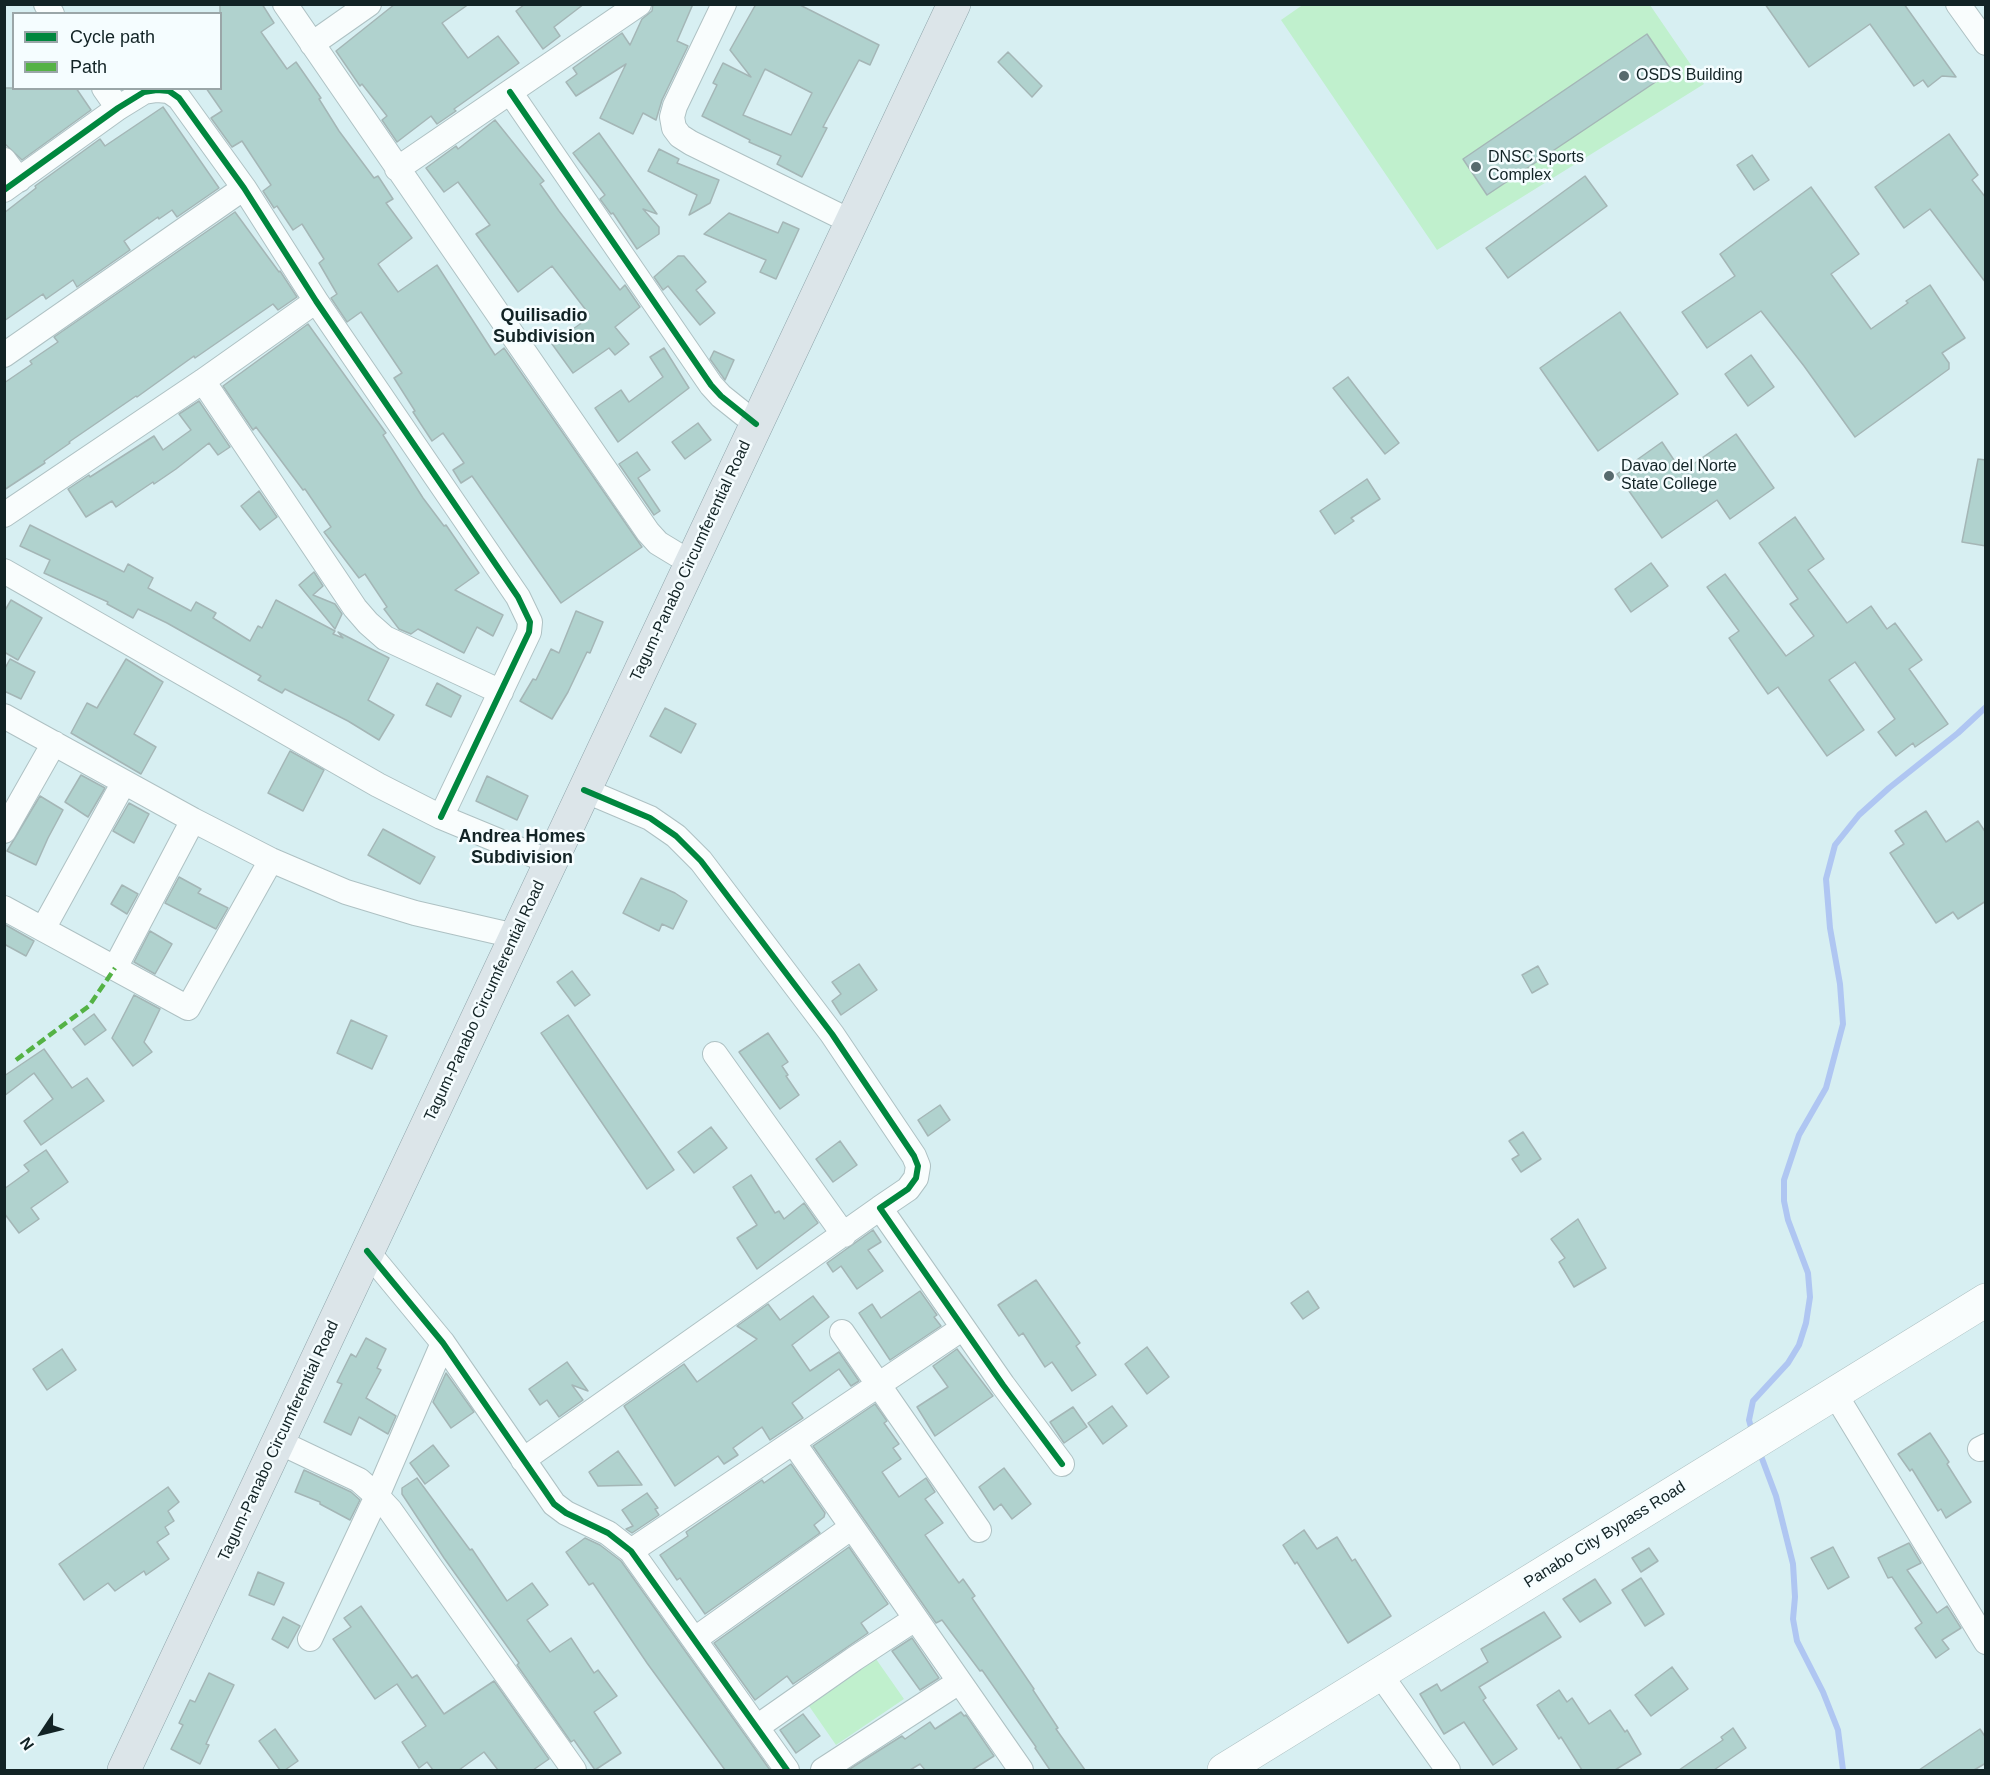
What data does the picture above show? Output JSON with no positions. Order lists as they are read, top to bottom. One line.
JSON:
{"streets":{"main road":["Tagum-Panabo Circumferential Road","Panabo City Bypass Road"]},"districts":["Quilisadio Subdivision","Andrea Homes Subdivision"],"places":["OSDS Building","DNSC Sports Complex","Davao del Norte State College"],"legend":["Cycle path","Path"],"north":"bottom left"}
